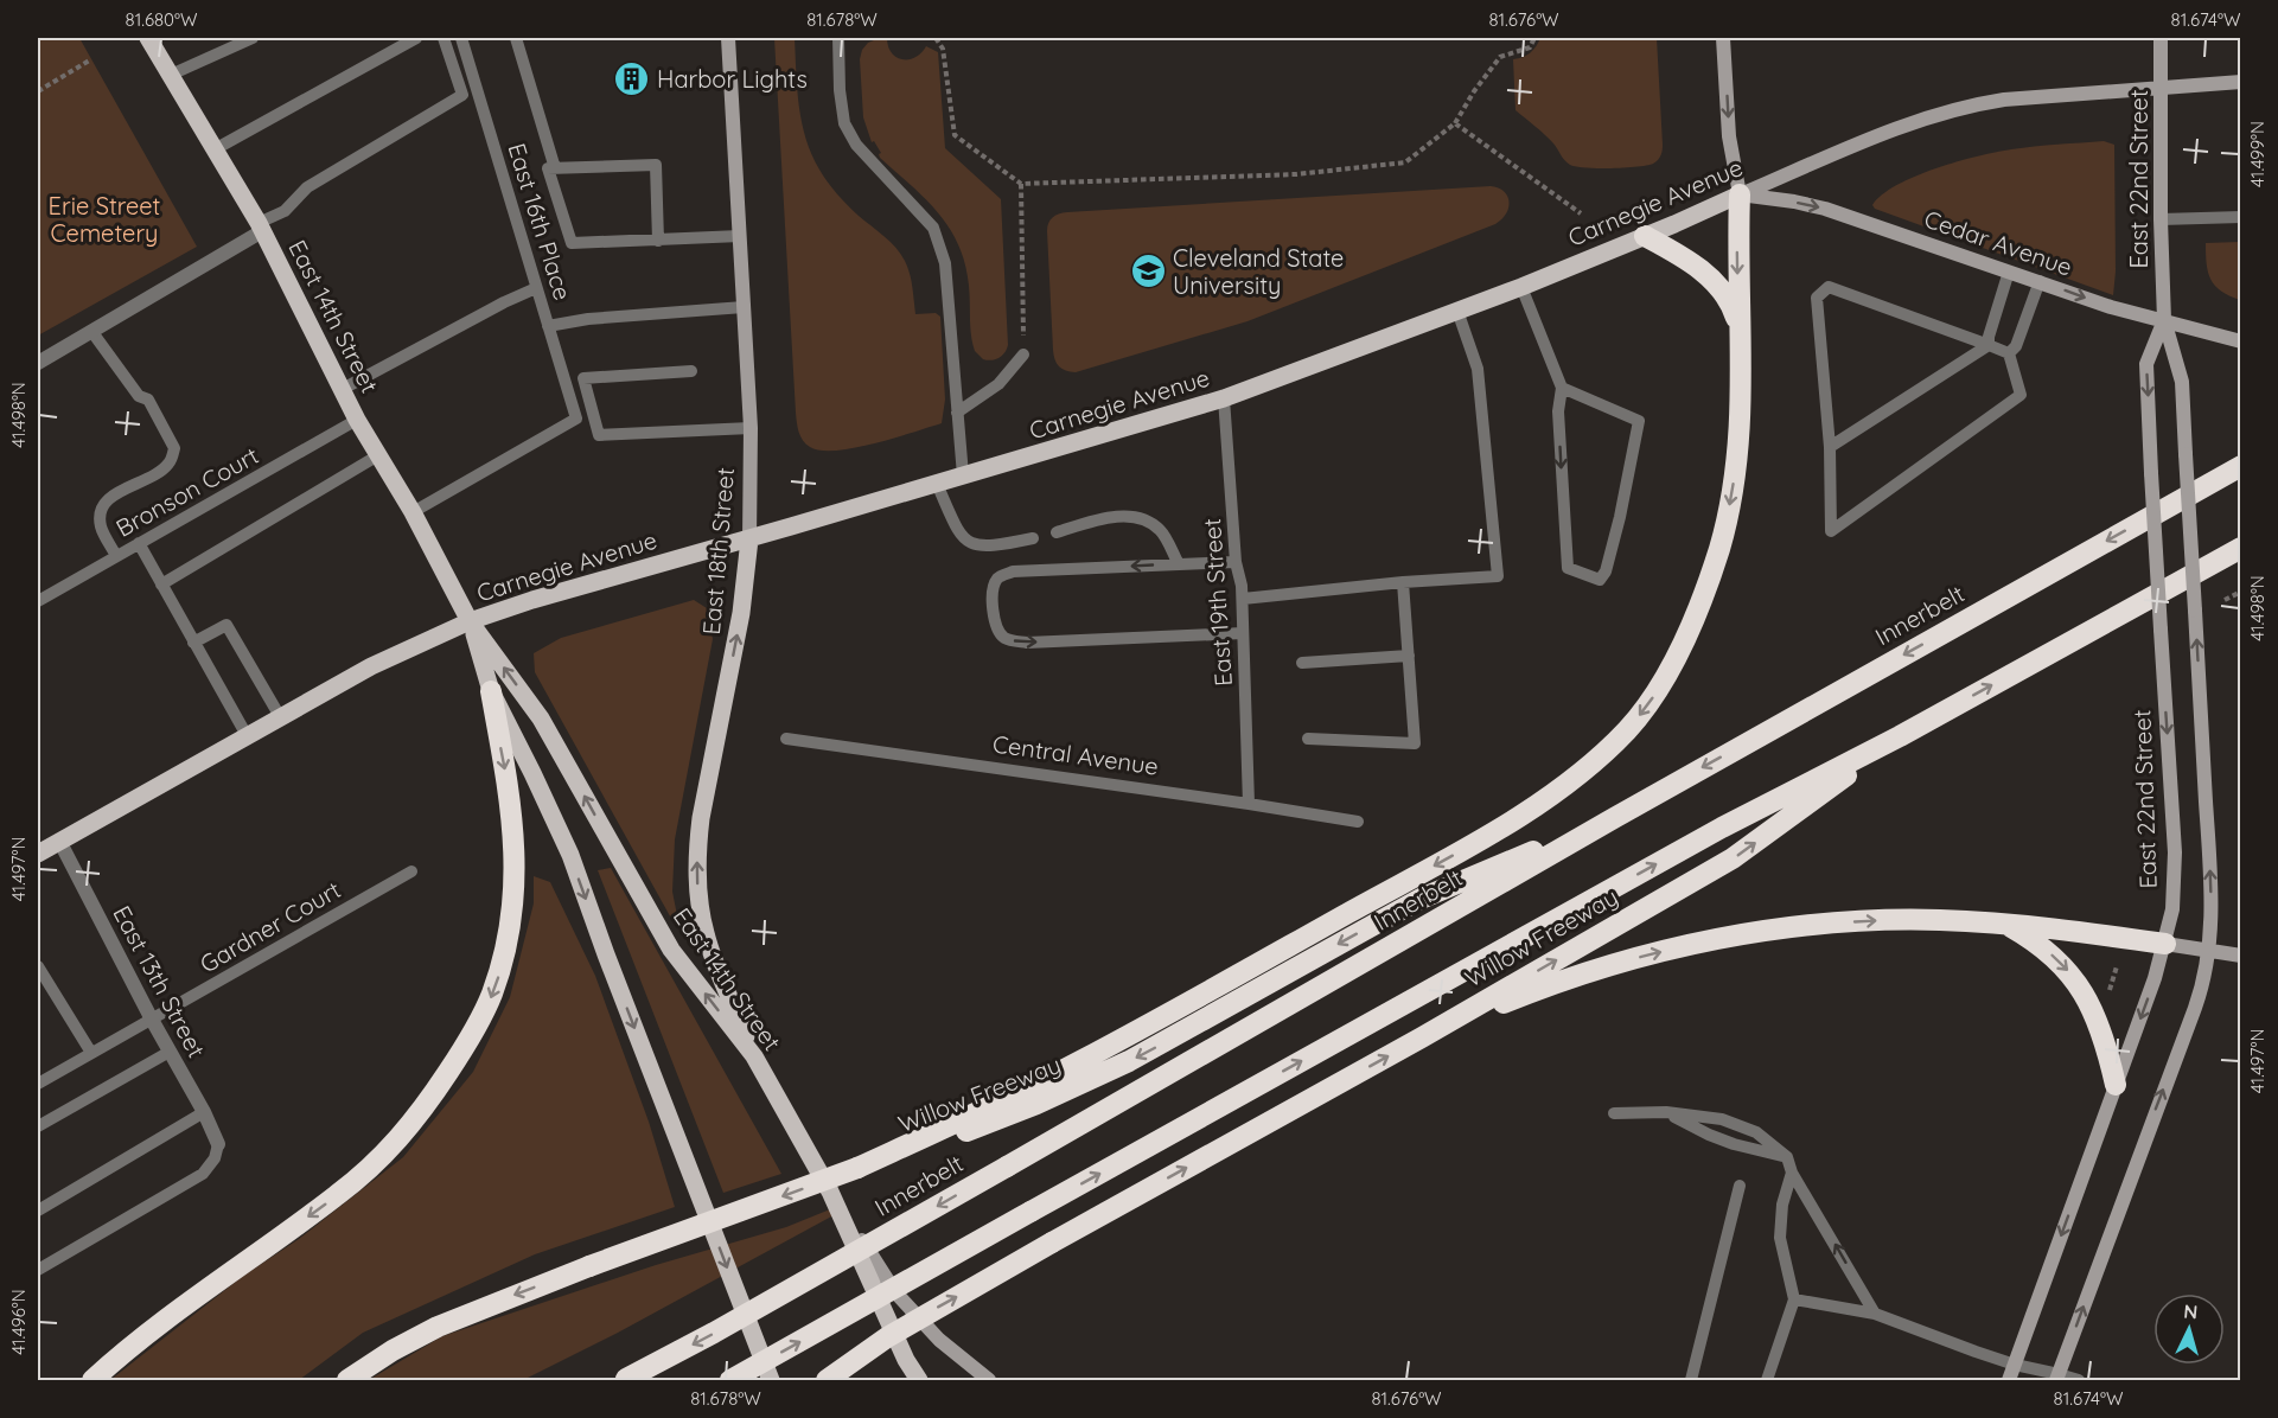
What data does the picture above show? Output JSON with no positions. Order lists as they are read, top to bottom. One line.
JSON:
{"streets":{"highway":["Innerbelt","Willow Freeway"],"main road":["Carnegie Avenue","East 14th Street","East 18th Street"],"street":["East 22nd Street","Cedar Avenue","East 13th Street"],"lane":["East 16th Place","Bronson Court","East 19th Street","Central Avenue","Gardner Court"]},"crossings":[["East 22nd Street","Carnegie Avenue"],["East 22nd Street","Cedar Avenue"],["Carnegie Avenue","Cedar Avenue"],["Carnegie Avenue","East 14th Street"],["Carnegie Avenue","East 18th Street"],["Carnegie Avenue","East 19th Street"],["Carnegie Avenue","East 13th Street"],["East 16th Place","East 14th Street"],["East 14th Street","Bronson Court"],["East 14th Street","East 18th Street"],["East 19th Street","Central Avenue"],["Innerbelt","Willow Freeway"],["Gardner Court","East 13th Street"]],"one_way":["Cedar Avenue","East 18th Street"],"parks":["Erie Street Cemetery"],"places":{"building":["Harbor Lights"],"school or university":["Cleveland State University"]},"north":"top","coordinates":["81.680°W","81.678°W","81.676°W","81.674°W","41.499°N","41.498°N","41.497°N","41.496°N"]}
